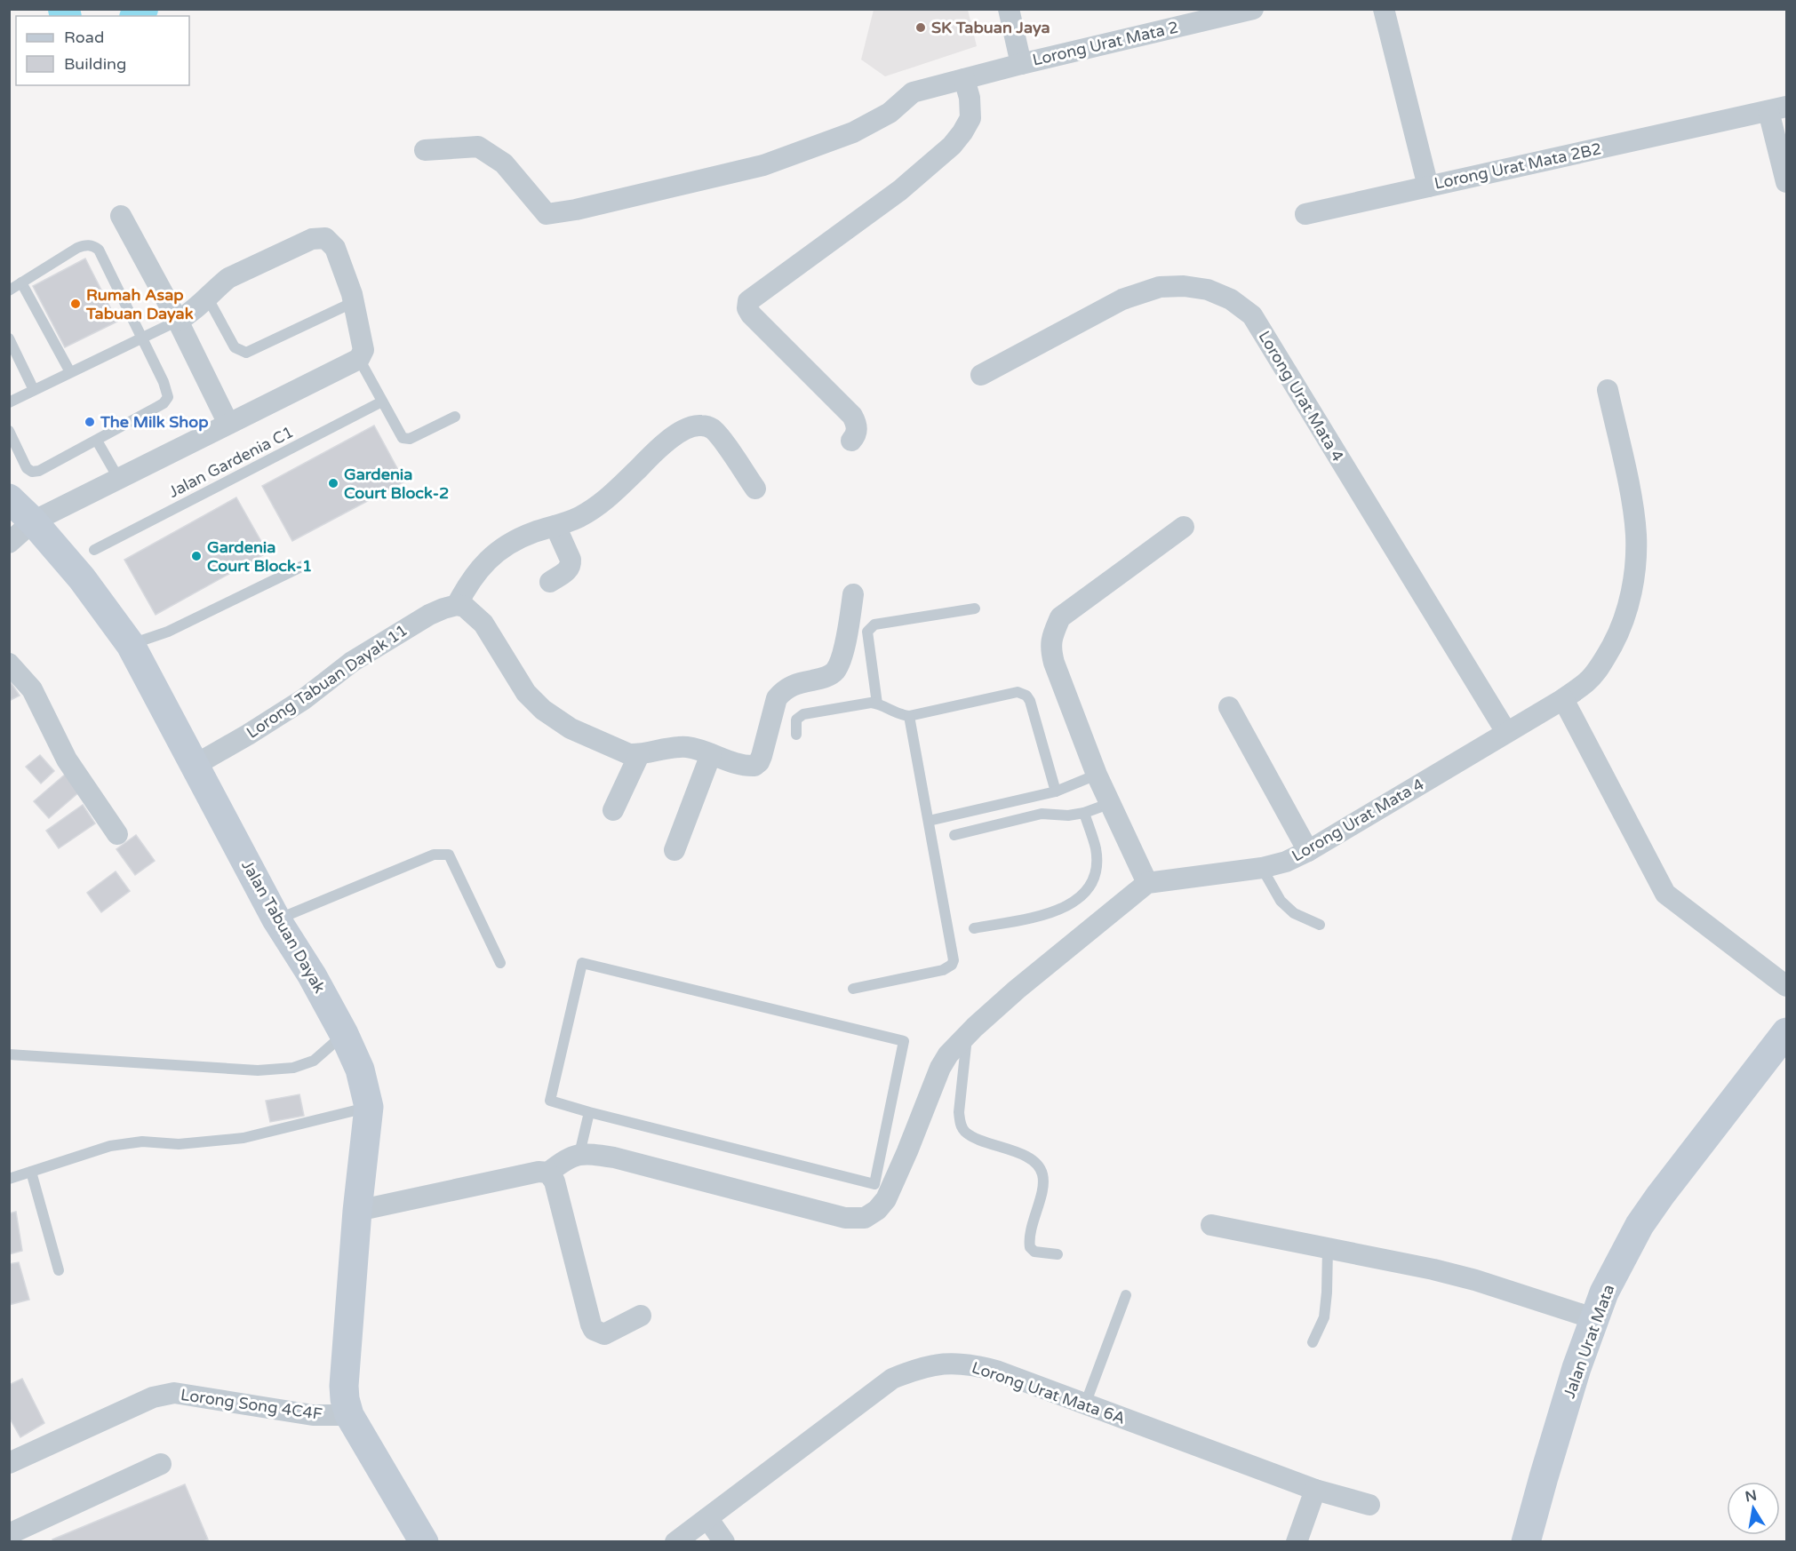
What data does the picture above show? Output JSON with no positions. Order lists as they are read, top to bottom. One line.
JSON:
{"streets":{"street":["Lorong Urat Mata 2","Lorong Urat Mata 2B2","Lorong Urat Mata 4","Lorong Tabuan Dayak 11","Jalan Tabuan Dayak","Jalan Urat Mata","Lorong Urat Mata 6A","Lorong Song 4C4F"],"lane":["Jalan Gardenia C1"]},"crossings":[["Lorong Tabuan Dayak 11","Jalan Tabuan Dayak"],["Jalan Tabuan Dayak","Lorong Song 4C4F"]],"places":["SK Tabuan Jaya","Rumah Asap Tabuan Dayak","The Milk Shop","Gardenia Court Block-2","Gardenia Court Block-1"],"legend":["Road","Building"],"north":"top"}
